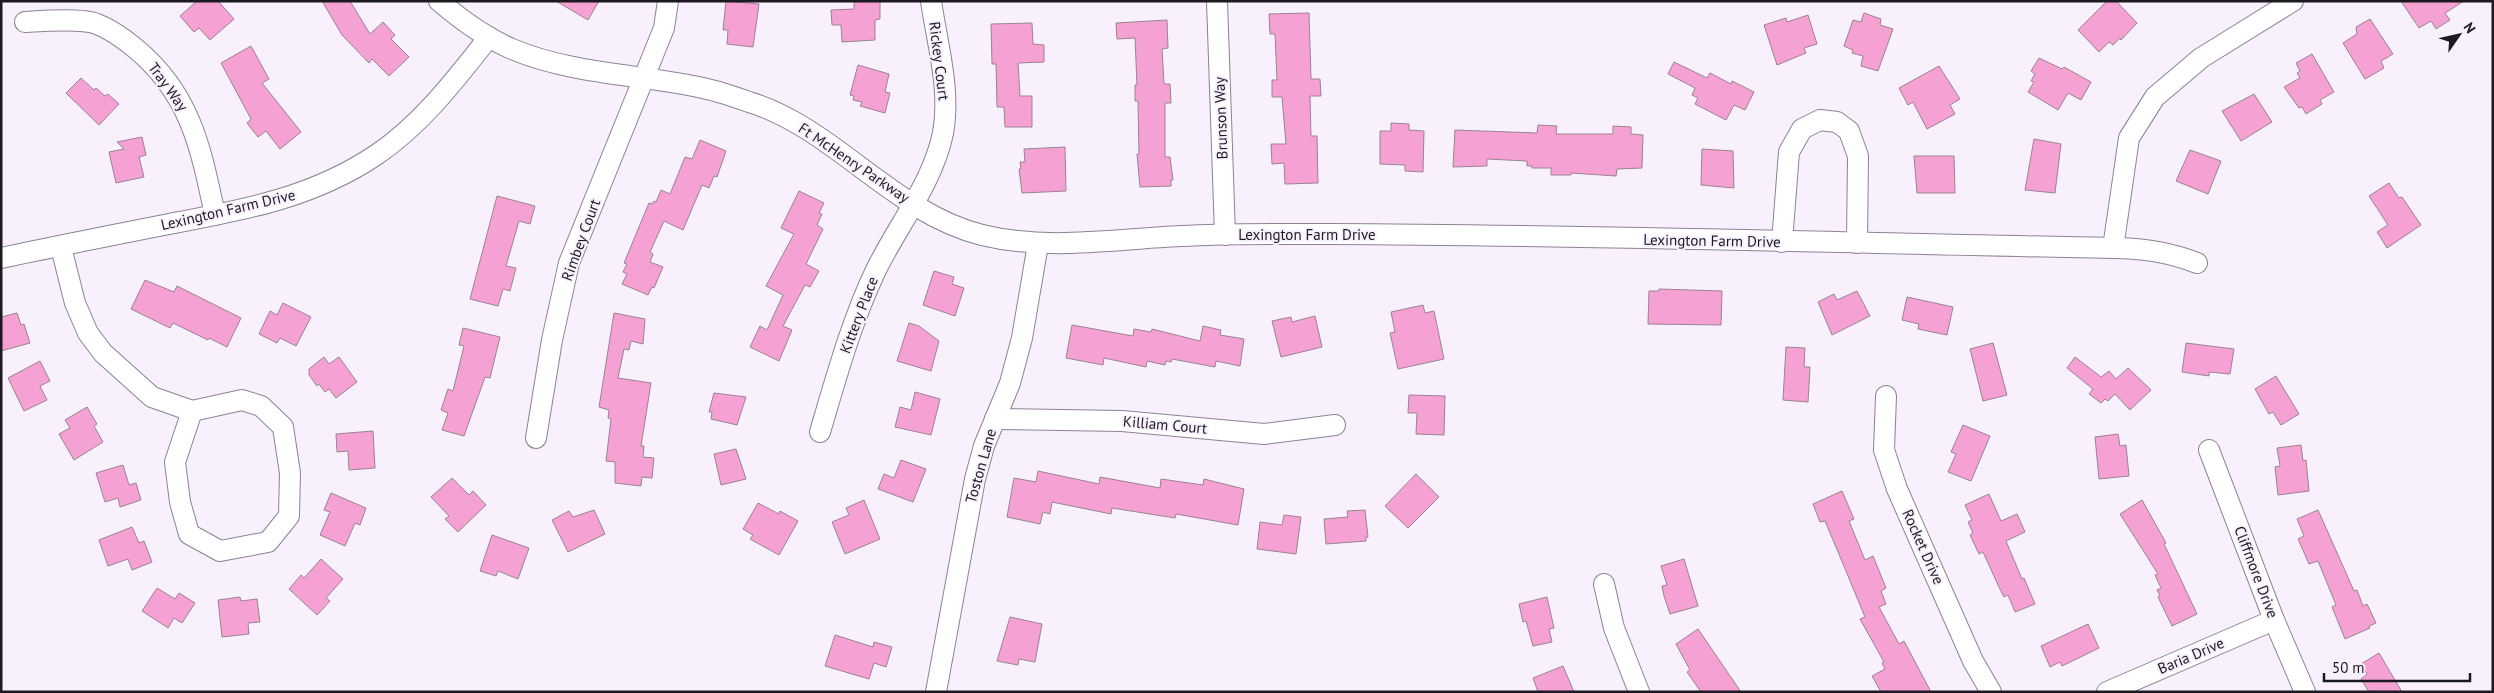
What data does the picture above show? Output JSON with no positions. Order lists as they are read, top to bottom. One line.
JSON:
{"streets":{"street":["Rickey Court","Tray Way","Brunson Way","Ft McHenry Parkway","Lexington Farm Drive","Rimbey Court","Kittery Place","Killiam Court","Toston Lane","Rocket Drive","Cliffmore Drive","Baria Drive"]},"crossings":[["Rickey Court","Ft McHenry Parkway"],["Rickey Court","Kittery Place"],["Tray Way","Lexington Farm Drive"],["Brunson Way","Ft McHenry Parkway"],["Brunson Way","Lexington Farm Drive"],["Ft McHenry Parkway","Lexington Farm Drive"],["Ft McHenry Parkway","Rimbey Court"],["Ft McHenry Parkway","Kittery Place"],["Ft McHenry Parkway","Toston Lane"],["Killiam Court","Toston Lane"],["Cliffmore Drive","Baria Drive"]],"scale_bar":"50 m","north":"top right"}
